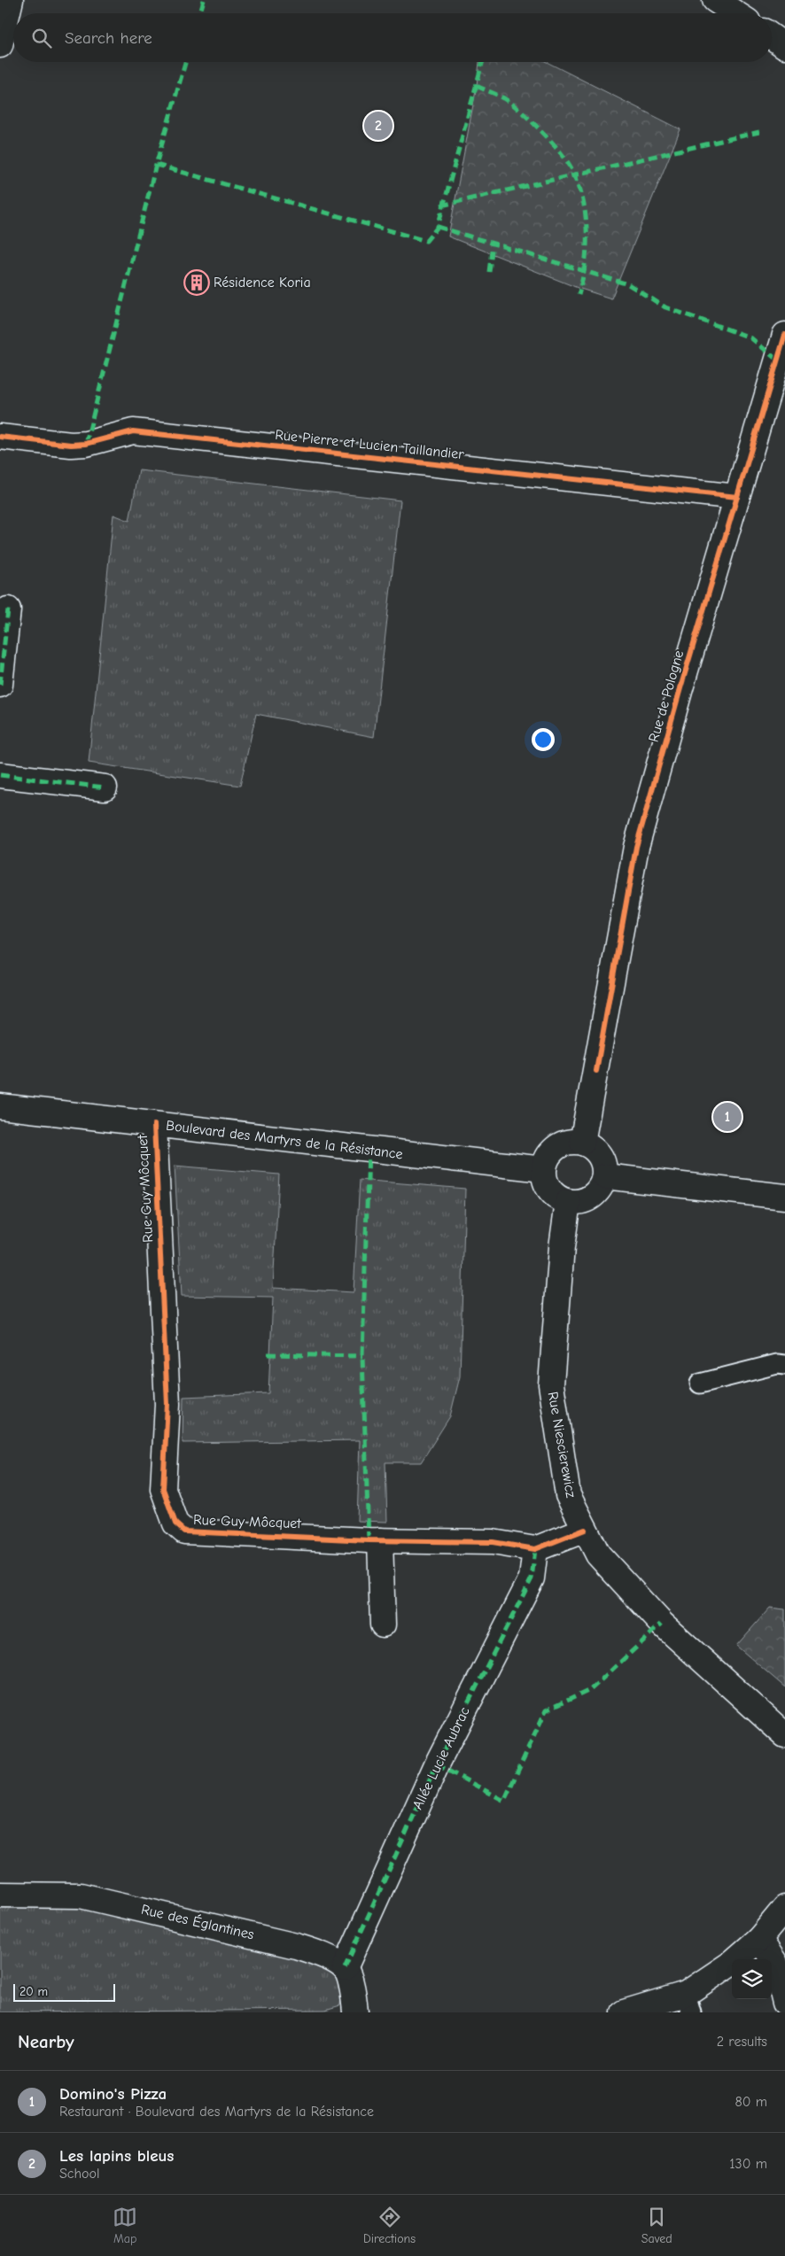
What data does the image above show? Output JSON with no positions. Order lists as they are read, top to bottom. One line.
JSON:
{"streets":{"street":["Rue Pierre et Lucien Taillandier","Rue de Pologne","Boulevard des Martyrs de la Résistance","Rue Guy Môcquet","Rue Niescierewicz","Allée Lucie Aubrac","Rue des Églantines"]},"crossings":[["Rue Pierre et Lucien Taillandier","Rue de Pologne"],["Rue de Pologne","Boulevard des Martyrs de la Résistance"],["Rue de Pologne","Rue Niescierewicz"],["Boulevard des Martyrs de la Résistance","Rue Guy Môcquet"],["Boulevard des Martyrs de la Résistance","Rue Niescierewicz"],["Rue Guy Môcquet","Allée Lucie Aubrac"],["Allée Lucie Aubrac","Rue des Églantines"]],"places":{"building":["Résidence Koria"]},"scale_bar":"20 m","page":{"search":"Search here","pins":["2","1"],"scale":"20 m","heading":["Nearby","2 results"],"list":[{"mark":"1","name":"Domino's Pizza","note":"Restaurant · Boulevard des Martyrs de la Résistance","value":"80 m"},{"mark":"2","name":"Les lapins bleus","note":"School","value":"130 m"}],"nav":["Map","Directions","Saved"]}}
